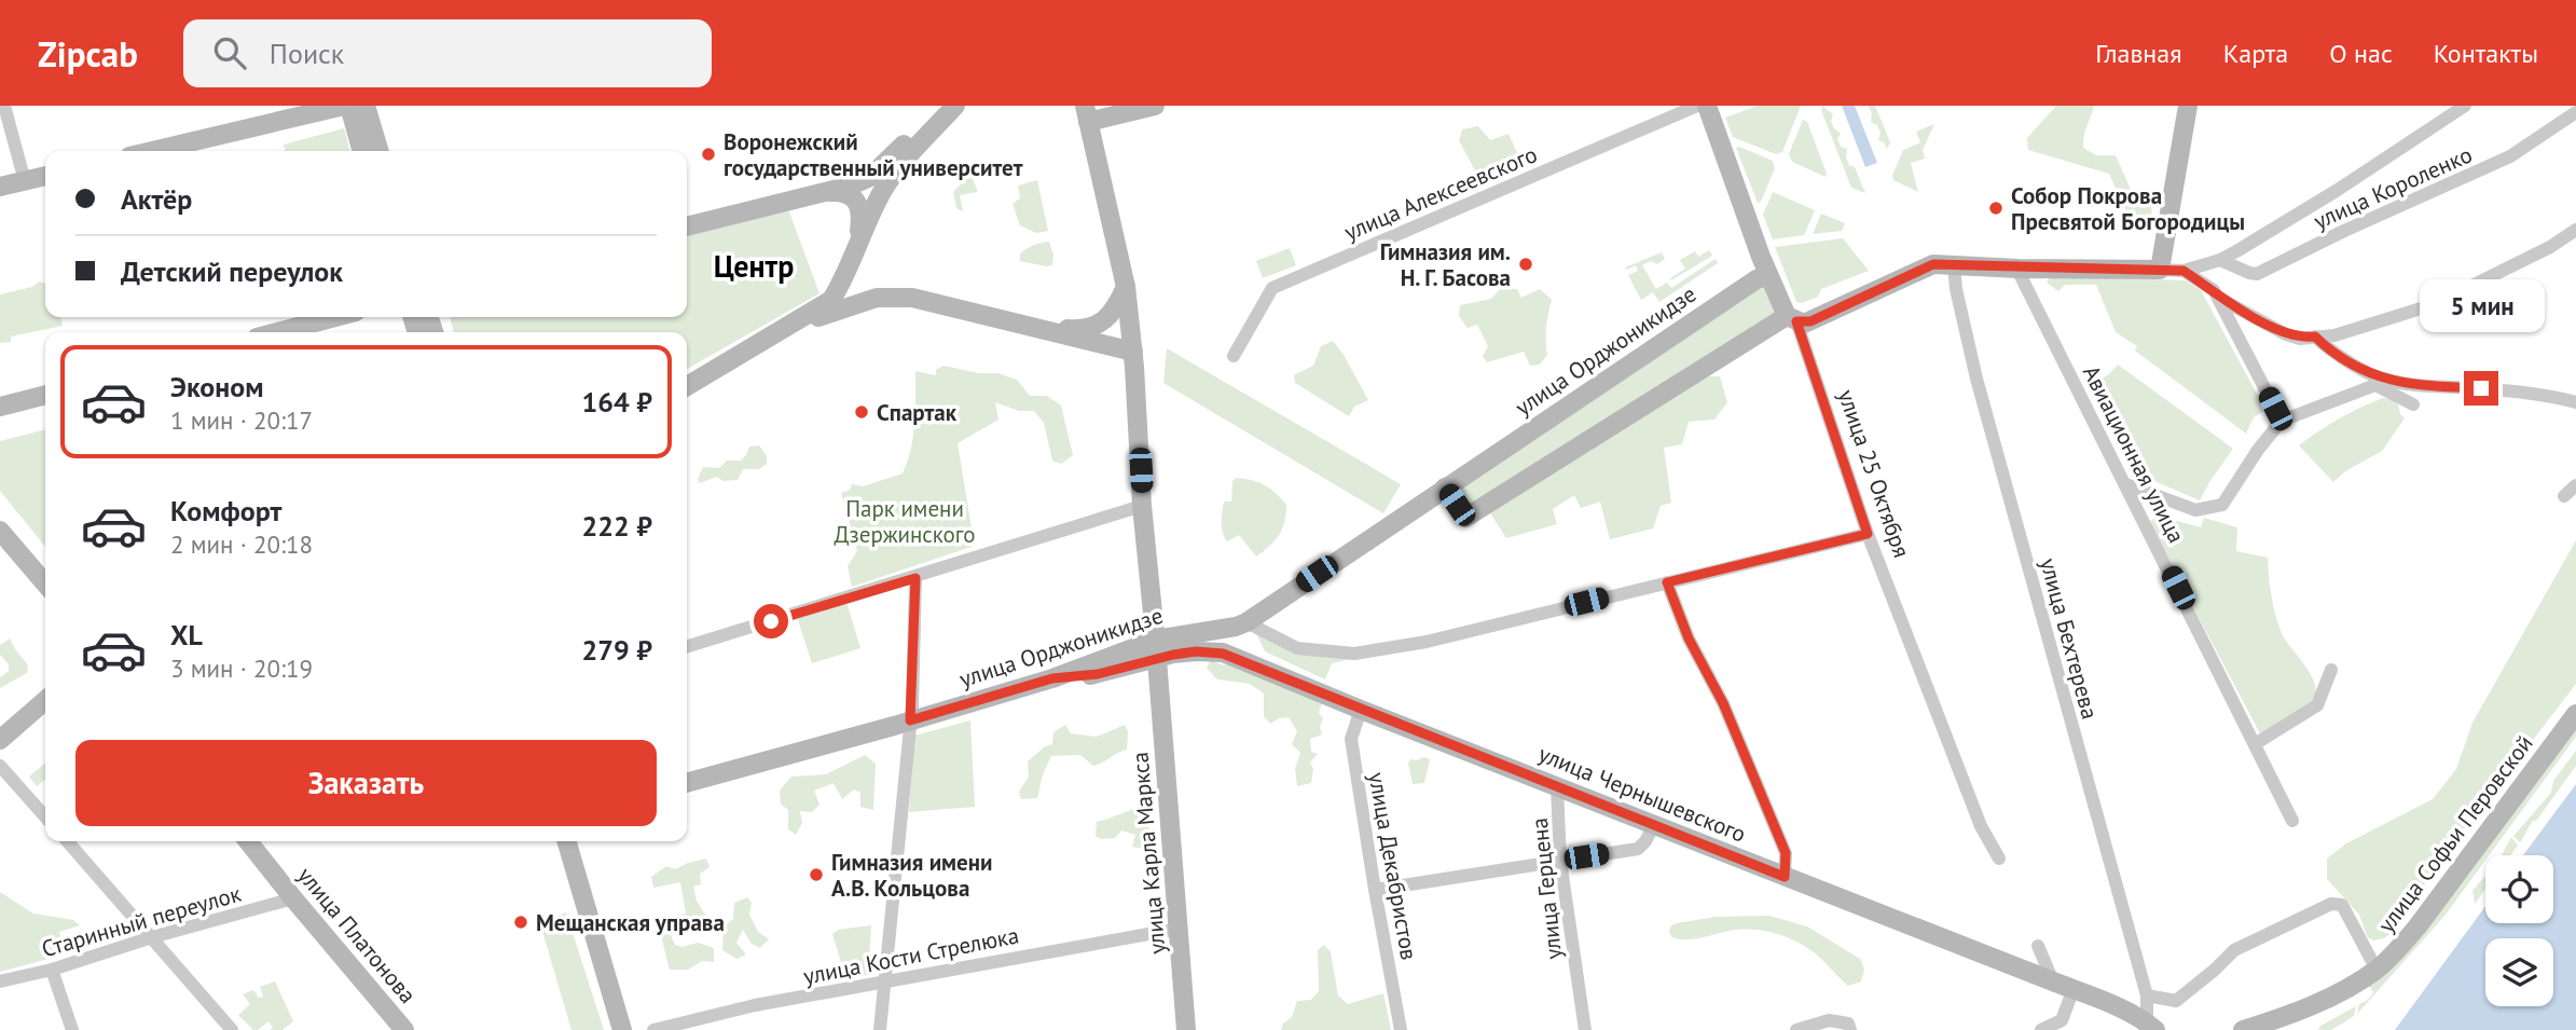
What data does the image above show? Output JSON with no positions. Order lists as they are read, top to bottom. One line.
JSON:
{"streets":{"street":["улица Короленко","улица Алексеевского","улица Орджоникидзе","Авиационная улица","улица 25 Октября","улица Бехтерева","улица Чернышевского","улица Софьи Перовской","улица Карла Маркса","улица Декабристов","улица Герцена","Старинный переулок","улица Платонова","улица Кости Стрелюка"]},"crossings":[["улица Орджоникидзе","улица 25 Октября"],["улица Орджоникидзе","улица Чернышевского"],["улица Орджоникидзе","улица Карла Маркса"],["улица Бехтерева","улица Чернышевского"],["улица Чернышевского","улица Декабристов"],["улица Чернышевского","улица Герцена"],["улица Карла Маркса","улица Кости Стрелюка"],["Старинный переулок","улица Платонова"]],"districts":["Центр"],"parks":["Парк имени Дзержинского"],"places":["Воронежский государственный университет","Собор Покрова Пресвятой Богородицы","Гимназия им. Н. Г. Басова","Спартак","Гимназия имени А.В. Кольцова","Мещанская управа"],"page":{"header":"Zipcab","search":"Поиск","nav":["Главная","Карта","О нас","Контакты"],"banner":["Актёр","Детский переулок"],"bubble":"5 мин","list":[{"name":"Эконом","note":"1 мин · 20:17","value":"164 ₽"},{"name":"Комфорт","note":"2 мин · 20:18","value":"222 ₽"},{"name":"XL","note":"3 мин · 20:19","value":"279 ₽"}],"buttons":"Заказать"}}
